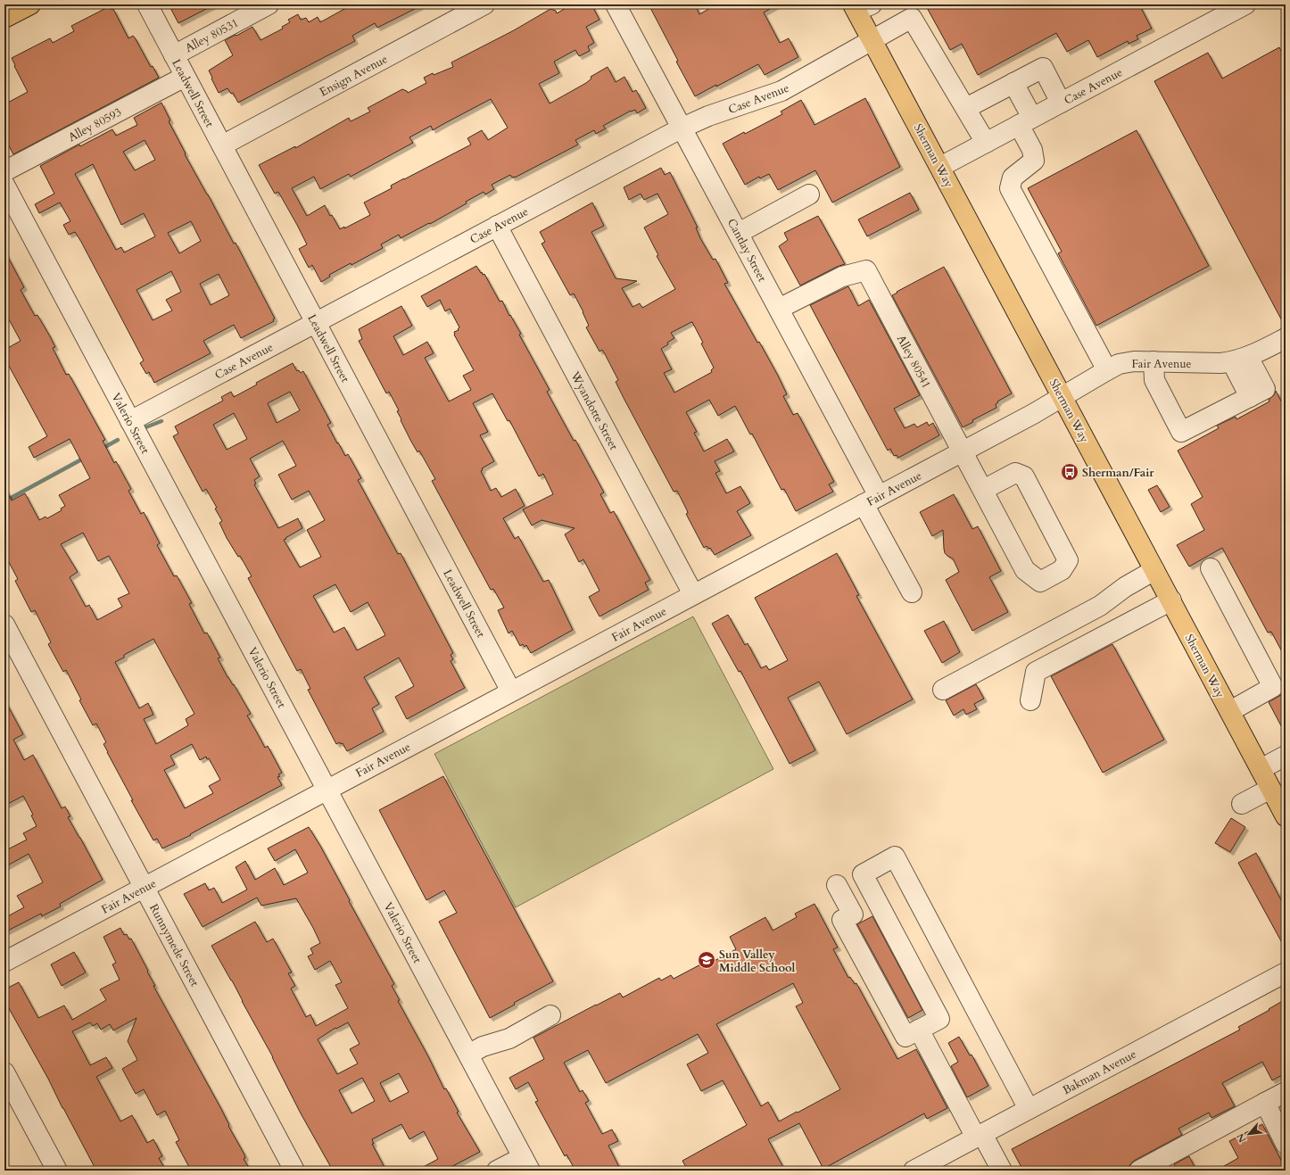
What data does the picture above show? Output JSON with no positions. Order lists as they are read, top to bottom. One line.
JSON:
{"streets":{"main road":["Sherman Way"],"street":["Alley 80531","Ensign Avenue","Case Avenue","Leadwell Street","Alley 80593","Cantlay Street","Alley 80541","Fair Avenue","Wyandotte Street","Valerio Street","Runnymede Street","Bakman Avenue"]},"crossings":[["Alley 80531","Leadwell Street"],["Ensign Avenue","Leadwell Street"],["Case Avenue","Leadwell Street"],["Case Avenue","Sherman Way"],["Case Avenue","Cantlay Street"],["Case Avenue","Wyandotte Street"],["Case Avenue","Valerio Street"],["Leadwell Street","Alley 80593"],["Leadwell Street","Fair Avenue"],["Sherman Way","Fair Avenue"],["Cantlay Street","Alley 80541"],["Cantlay Street","Fair Avenue"],["Alley 80541","Fair Avenue"],["Fair Avenue","Wyandotte Street"],["Fair Avenue","Valerio Street"],["Fair Avenue","Runnymede Street"]],"places":{"bus stop":["Sherman/Fair"],"school or university":["Sun Valley Middle School"]},"north":"bottom left"}
